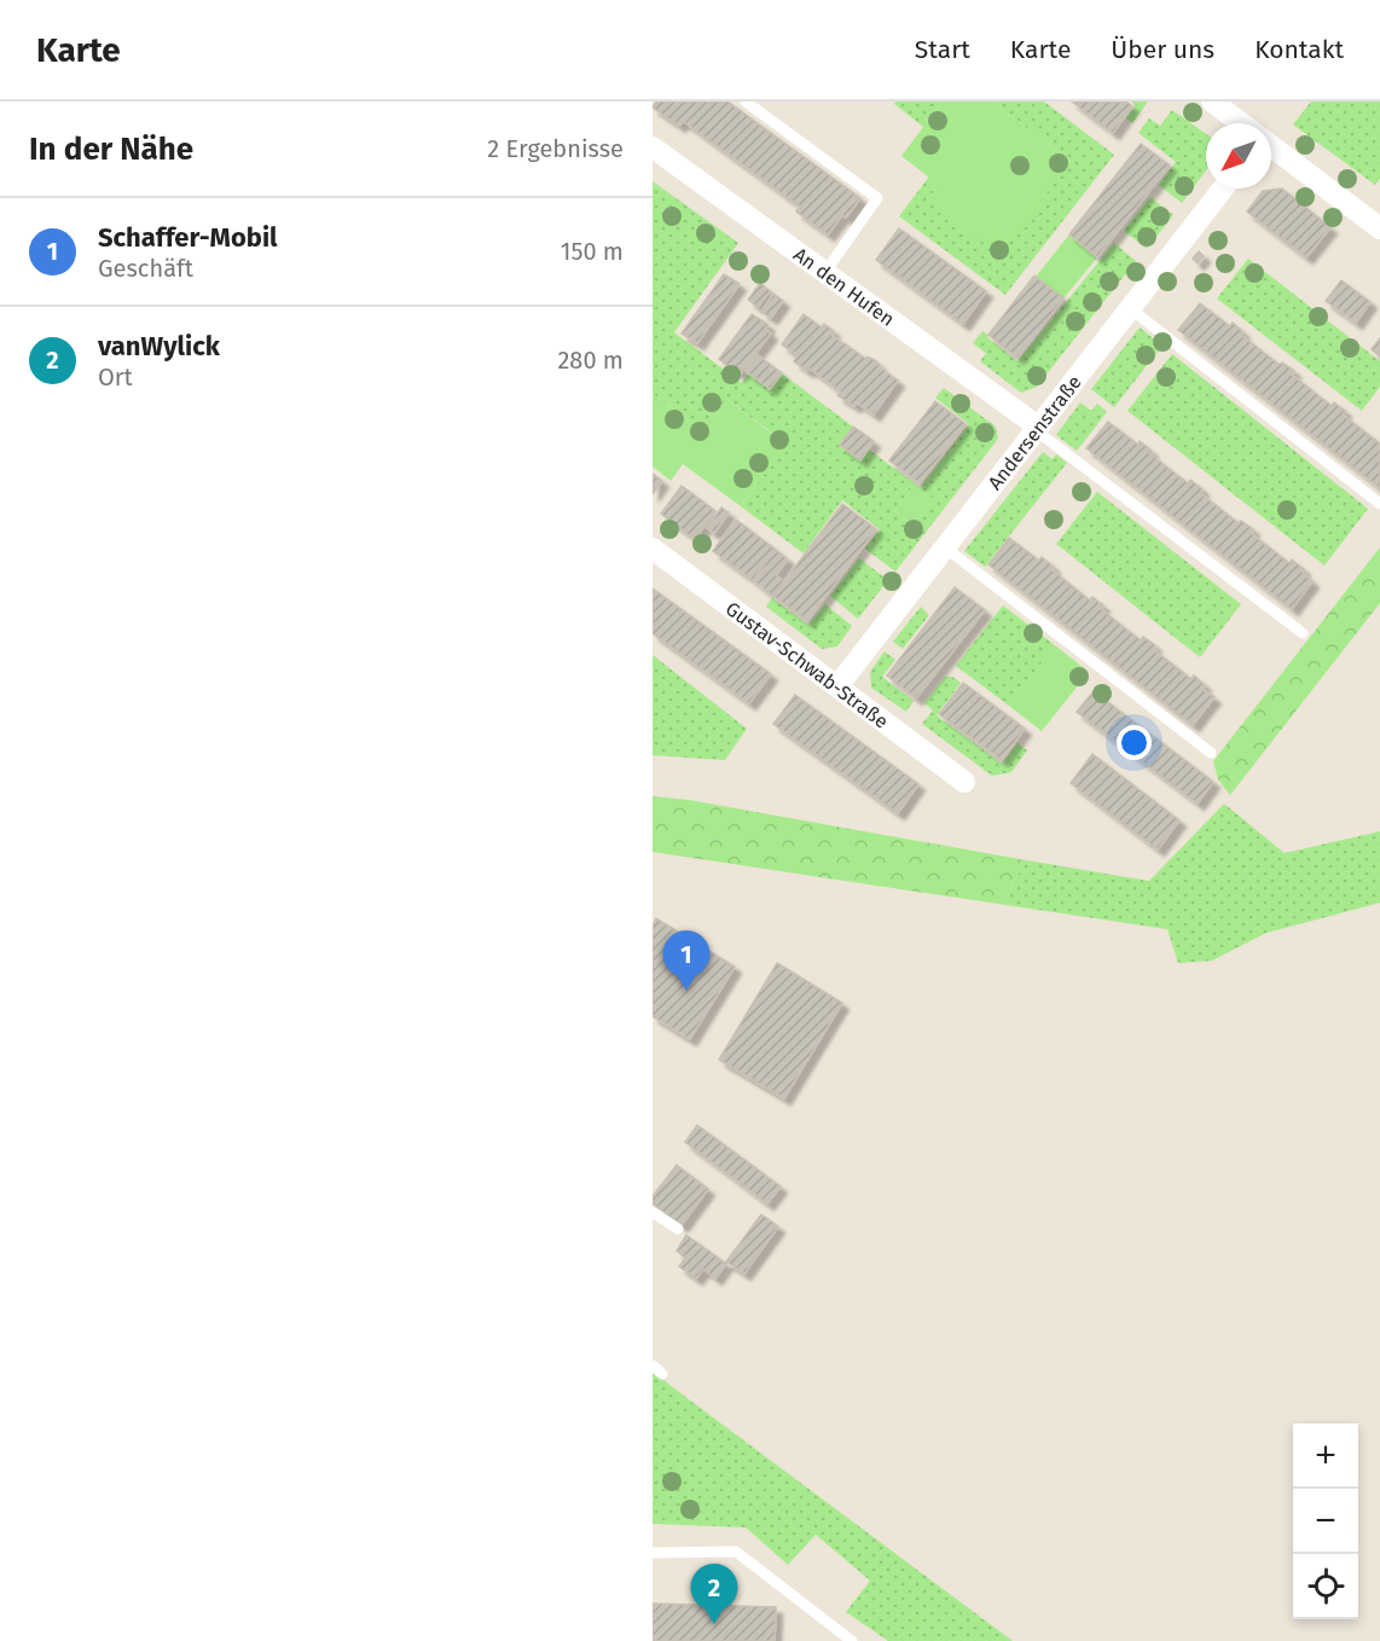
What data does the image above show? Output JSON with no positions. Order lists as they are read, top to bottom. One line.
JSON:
{"streets":{"street":["An den Hufen","Andersenstraße","Gustav-Schwab-Straße"]},"crossings":[["An den Hufen","Andersenstraße"],["Andersenstraße","Gustav-Schwab-Straße"]],"north":"bottom left","page":{"header":"Karte","nav":["Start","Karte","Über uns","Kontakt"],"heading":["In der Nähe","2 Ergebnisse"],"list":[{"mark":"1","name":"Schaffer-Mobil","note":"Geschäft","value":"150 m"},{"mark":"2","name":"vanWylick","note":"Ort","value":"280 m"}],"pins":["1","2"],"map_buttons":["+","−"]}}
